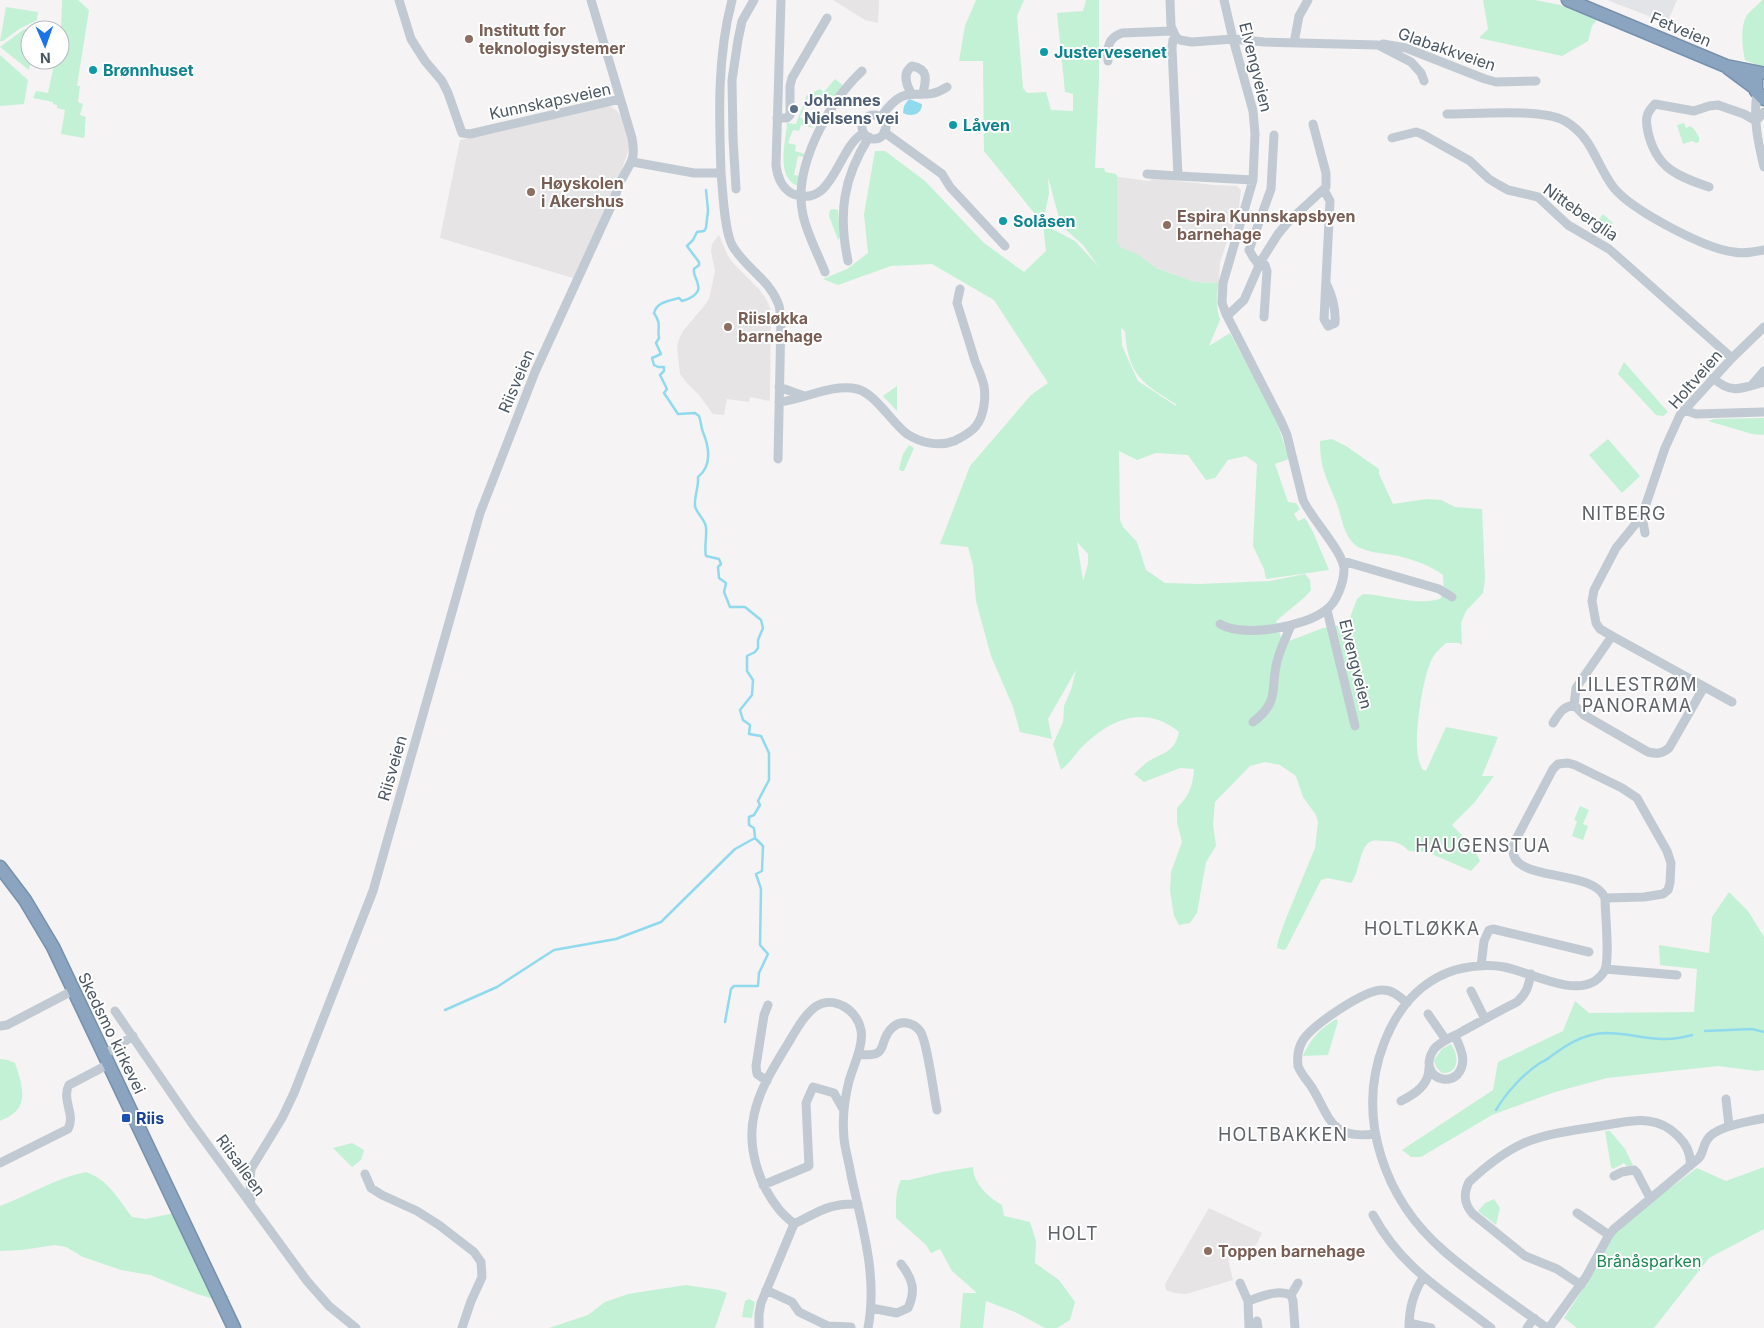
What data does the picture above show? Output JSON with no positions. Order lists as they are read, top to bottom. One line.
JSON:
{"streets":{"highway":["Fetveien","Skedsmo kirkevei"],"street":["Glabakkveien","Elvengveien","Kunnskapsveien","Nitteberglia","Holtveien","Riisveien","Riisalleen"]},"crossings":[["Glabakkveien","Elvengveien"],["Kunnskapsveien","Riisveien"],["Nitteberglia","Holtveien"],["Riisveien","Riisalleen"]],"districts":["NITBERG","LILLESTRØM PANORAMA","HAUGENSTUA","HOLTLØKKA","HOLTBAKKEN","HOLT"],"parks":["Brånåsparken"],"places":{"other":["Institutt for teknologisystemer","Justervesenet","Brønnhuset","Johannes Nielsens vei","Låven","Høyskolen i Akershus","Solåsen","Espira Kunnskapsbyen barnehage","Riisløkka barnehage","Toppen barnehage"],"transit":["Riis"]},"north":"bottom"}
